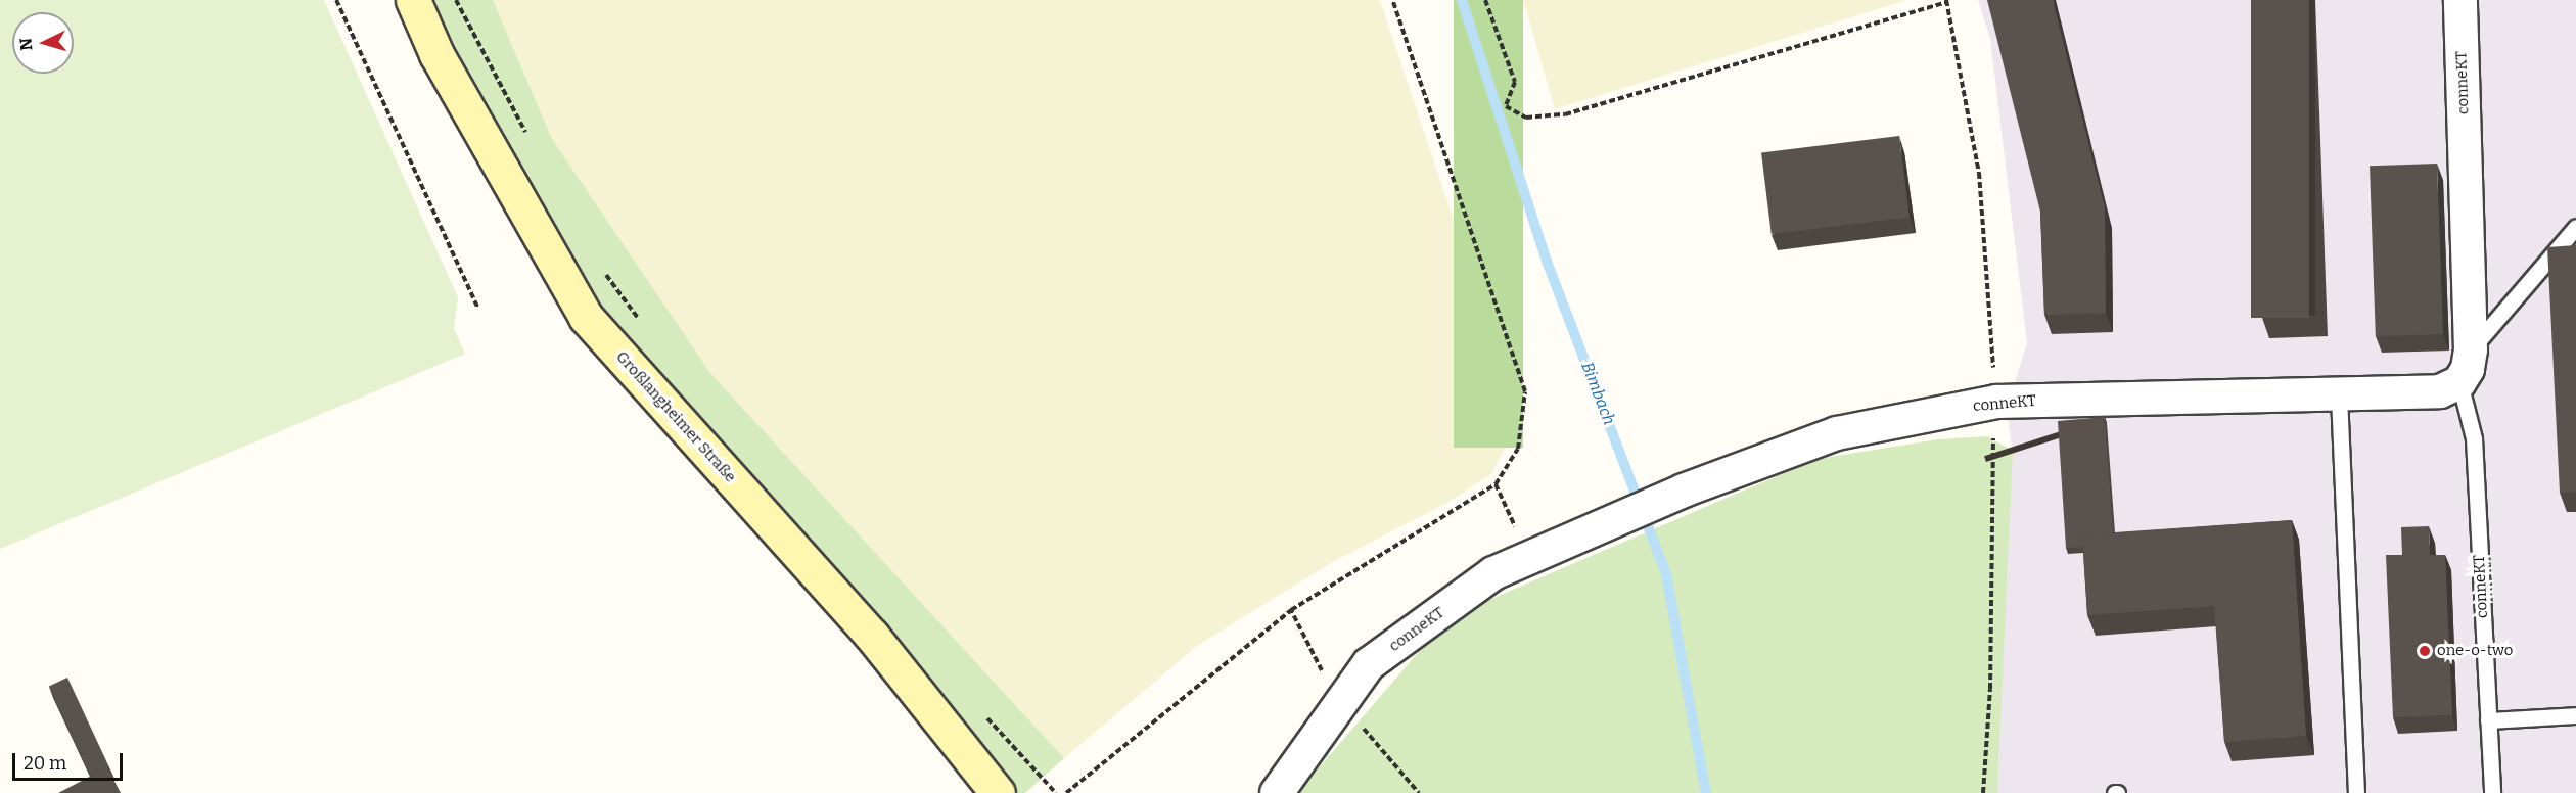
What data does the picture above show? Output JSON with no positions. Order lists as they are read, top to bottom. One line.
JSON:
{"streets":{"main road":["Großlangheimer Straße"],"street":["conneKT"]},"water":["Bimbach"],"places":["one-o-two"],"scale_bar":"20 m","north":"left"}
